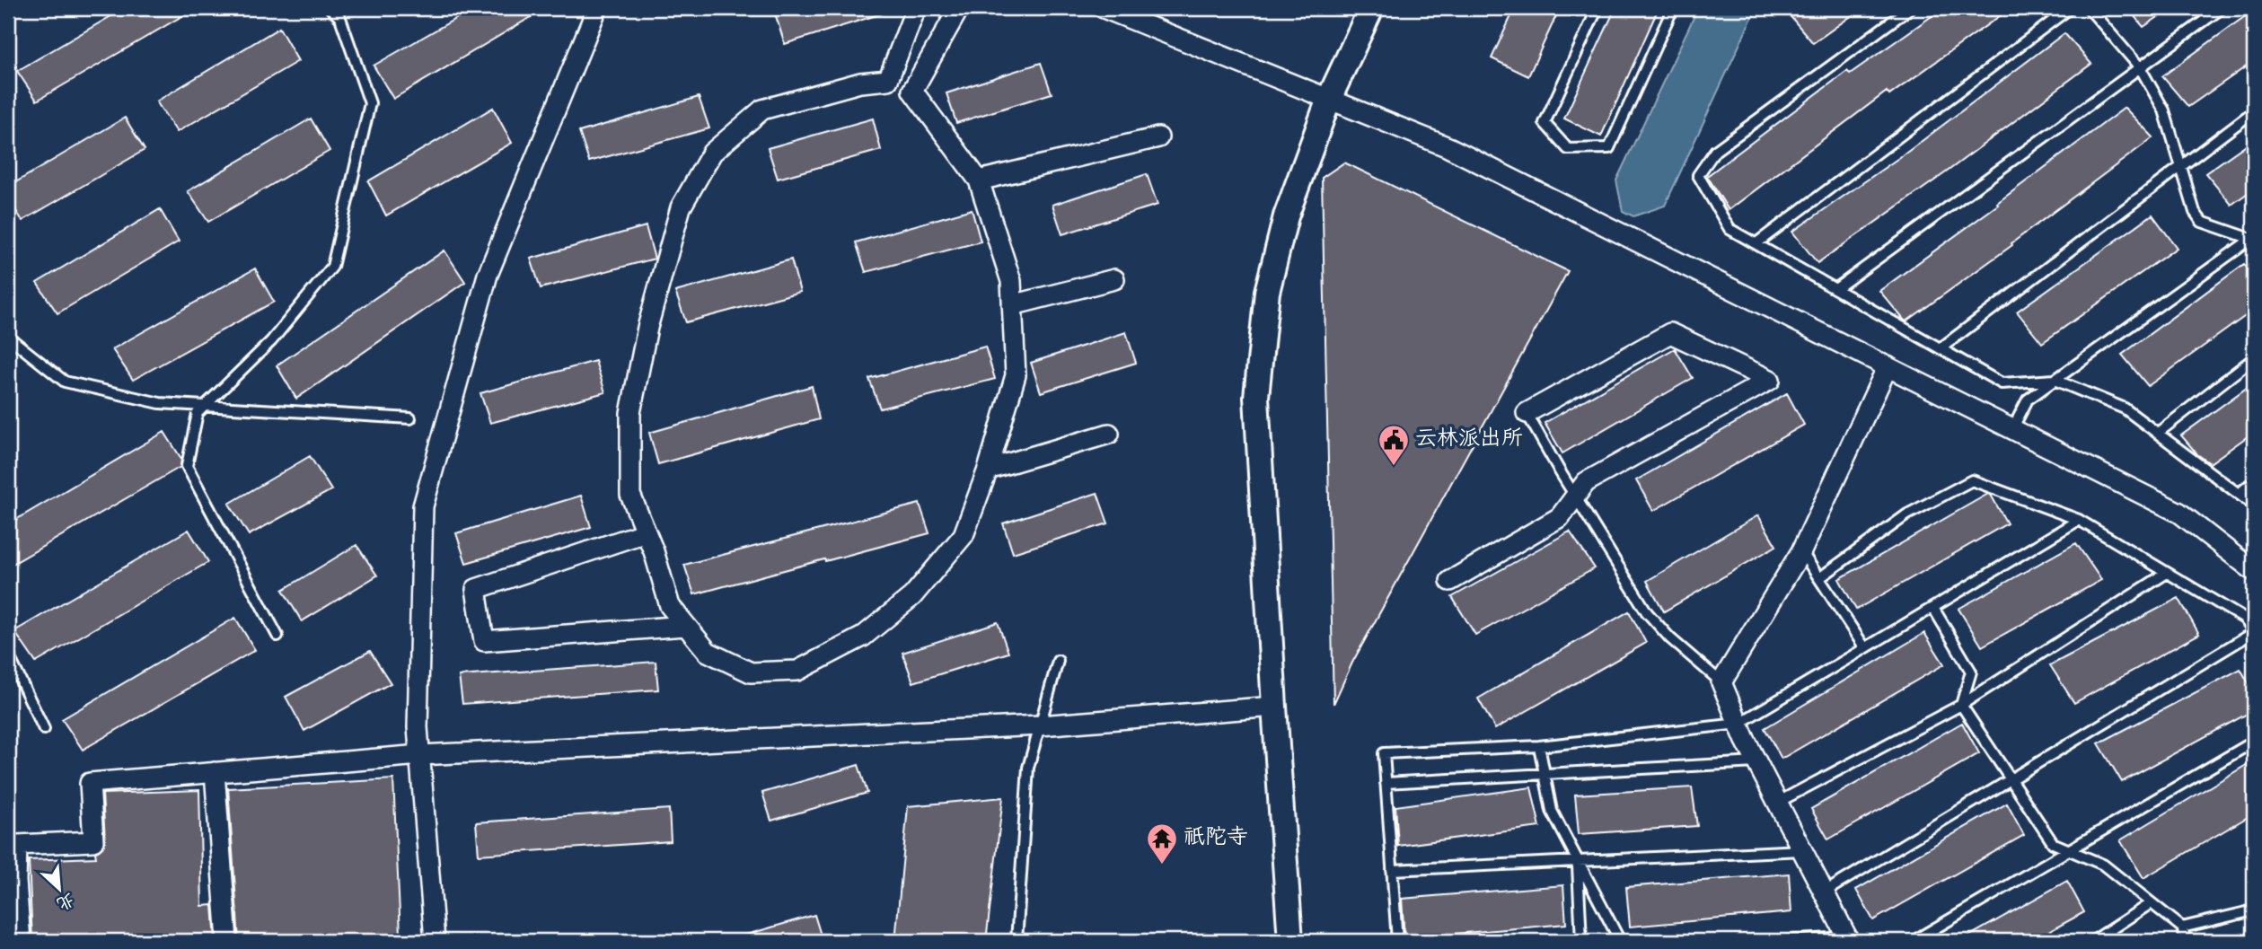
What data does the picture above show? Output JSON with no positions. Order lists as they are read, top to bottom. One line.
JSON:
{"places":{"public building":["云林派出所"],"temple":["祇陀寺"]},"north":"bottom right"}
